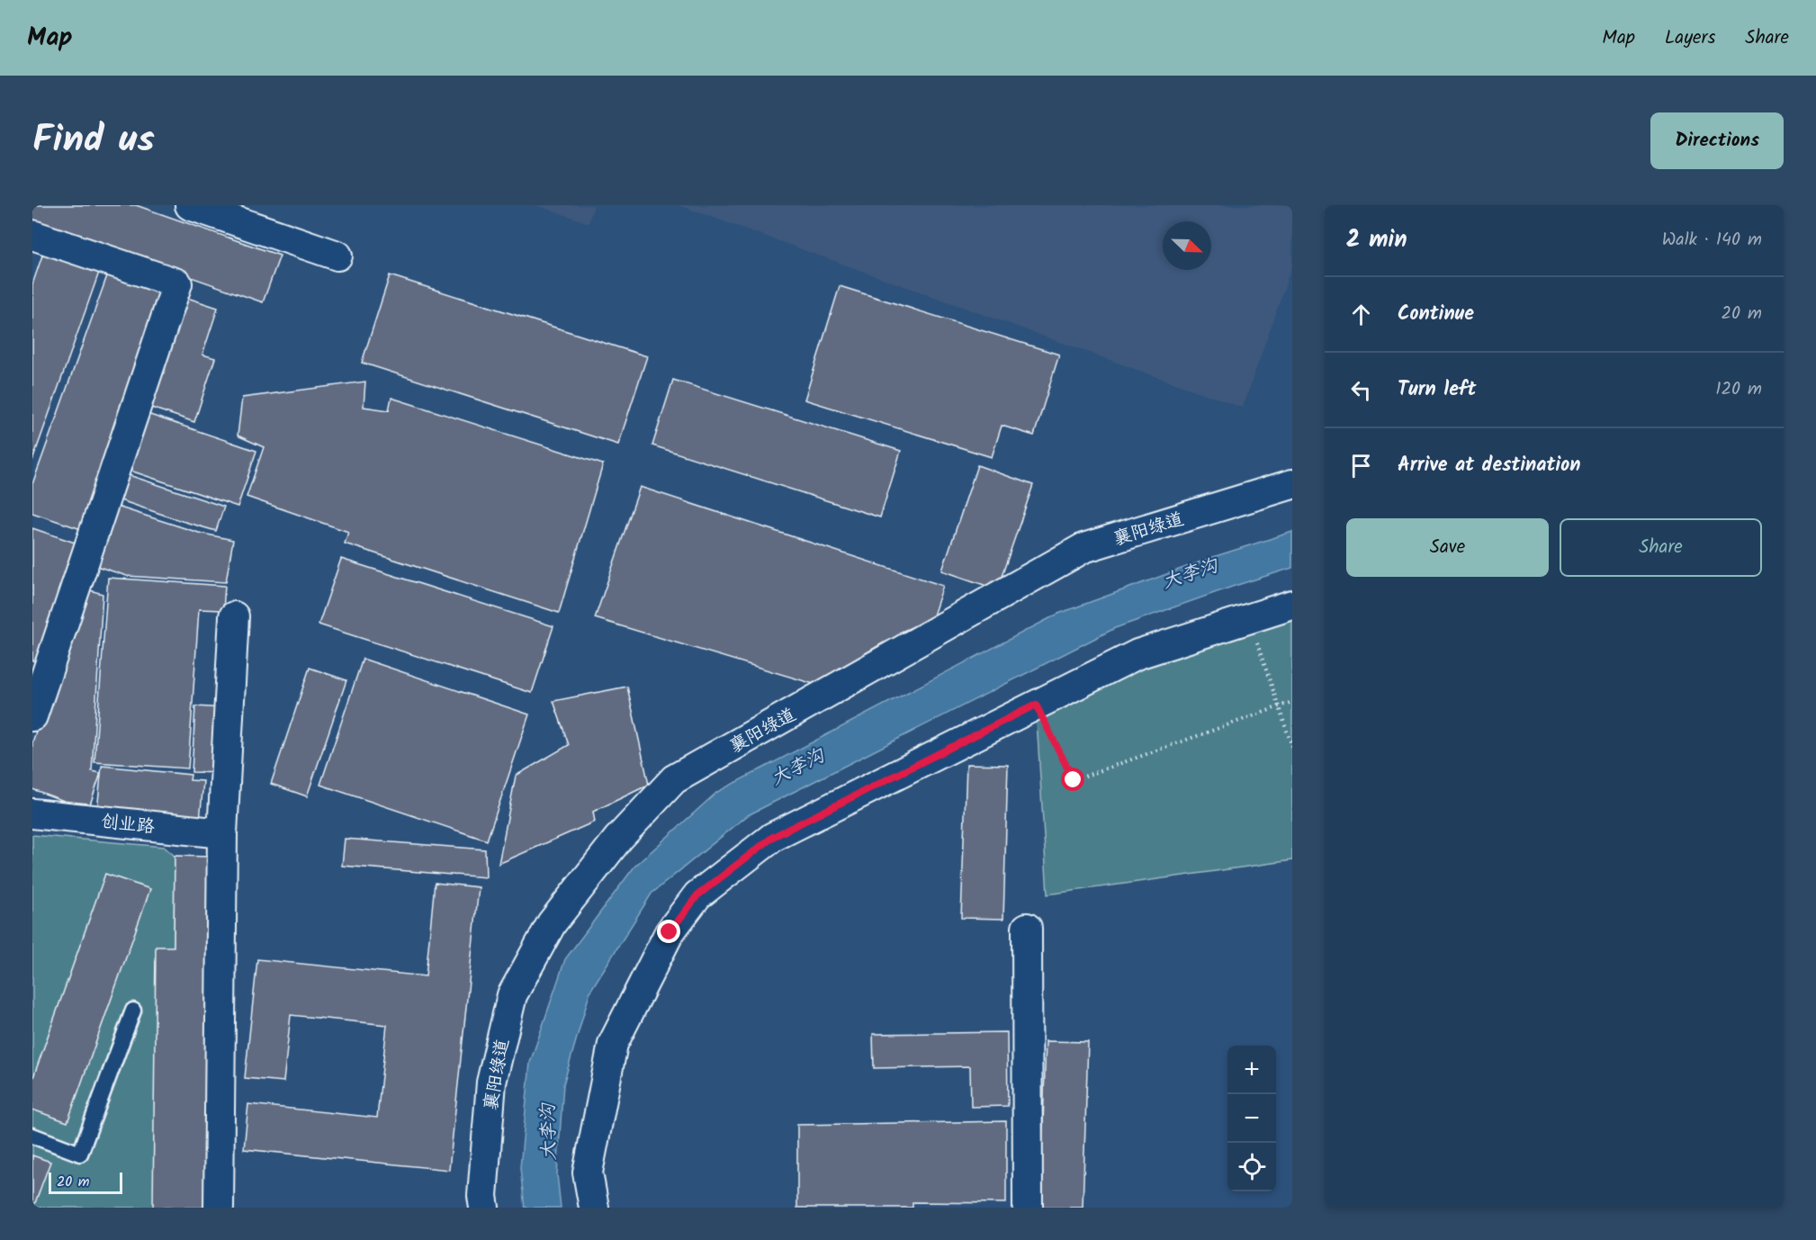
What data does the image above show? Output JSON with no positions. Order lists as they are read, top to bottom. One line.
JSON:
{"streets":{"street":["襄阳绿道","创业路"]},"water":["大李沟"],"scale_bar":"20 m","north":"bottom right","page":{"header":"Map","nav":["Map","Layers","Share"],"title":"Find us","buttons":["Directions",["Save","Share"]],"heading":["2 min","Walk · 140 m"],"list":[["Continue","20 m"],["Turn left","120 m"],"Arrive at destination"],"map_buttons":["+","−"],"scale":"20 m"}}
